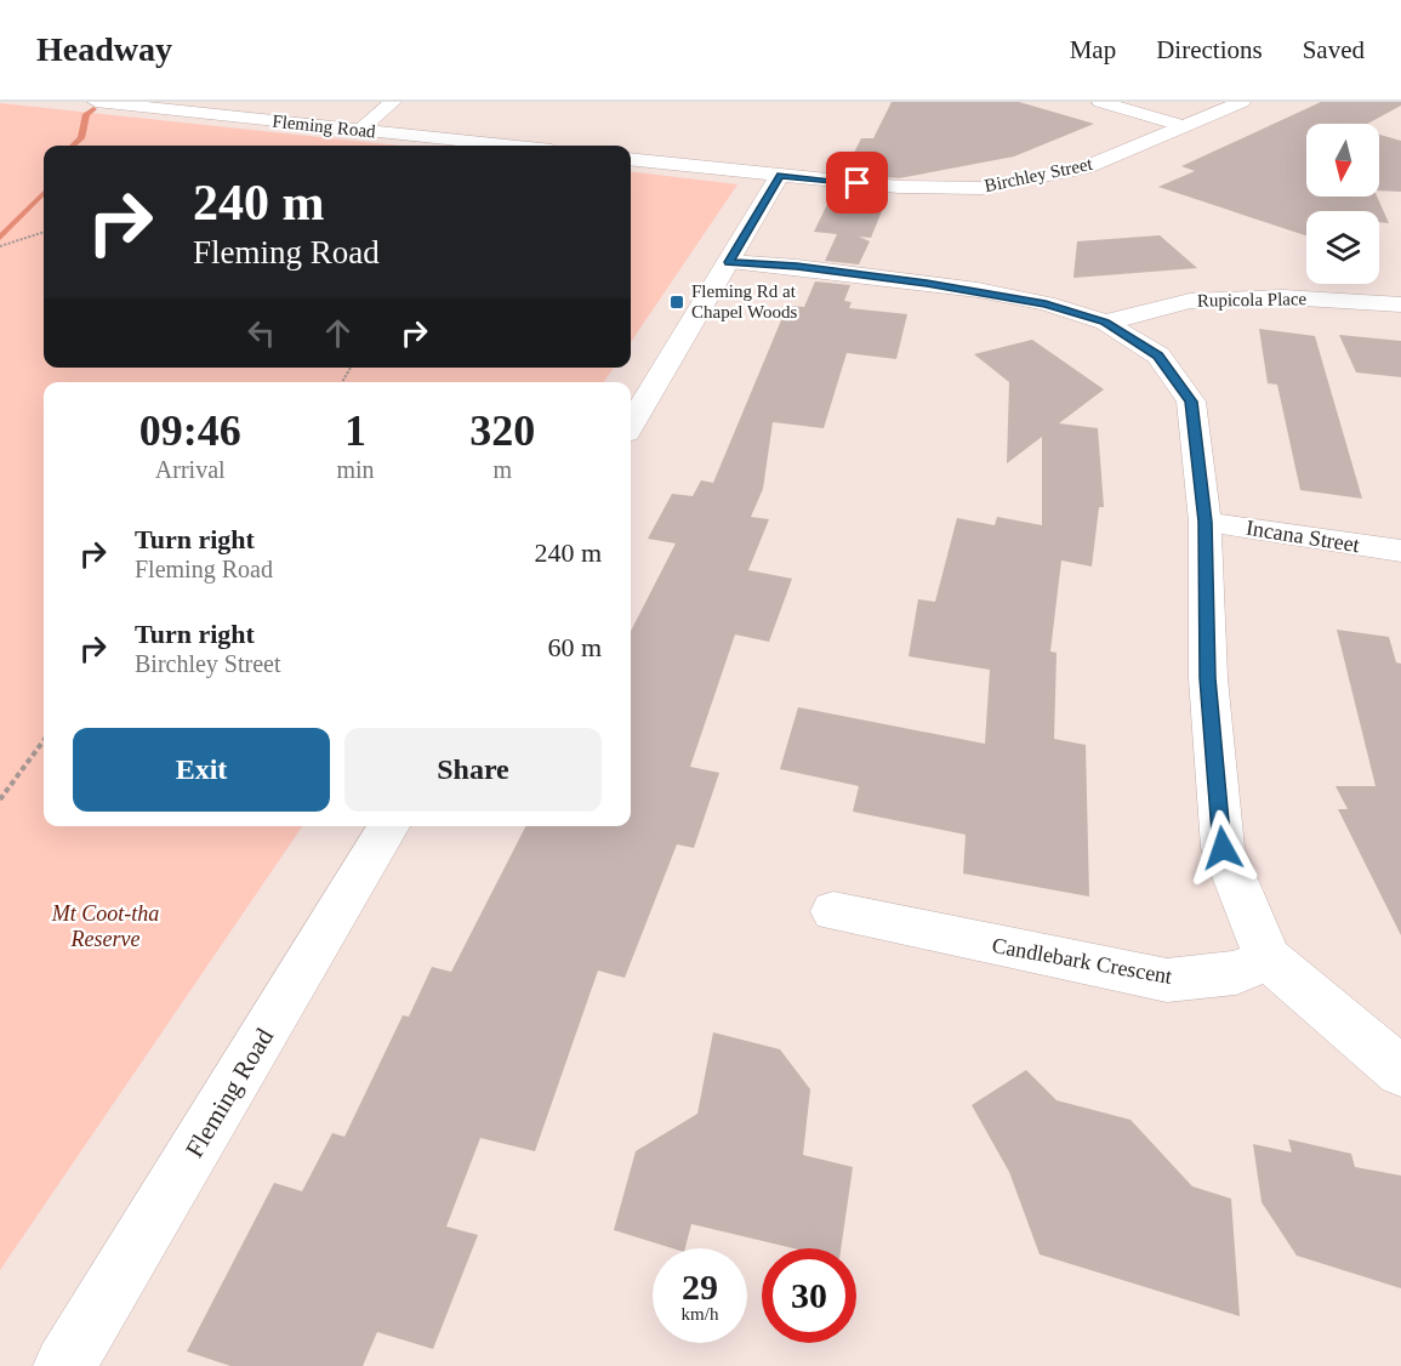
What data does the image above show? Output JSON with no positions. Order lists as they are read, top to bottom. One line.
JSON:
{"streets":{"street":["Fleming Road","Birchley Street","Rupicola Place","Incana Street","Candlebark Crescent"]},"parks":["Mt Coot-tha Reserve"],"places":{"transit":["Fleming Rd at Chapel Woods"]},"north":"bottom","page":{"header":"Headway","nav":["Map","Directions","Saved"],"turn":["240 m","Fleming Road"],"eta":["09:46","Arrival","1","min","320","m"],"list":[{"name":"Turn right","note":"Fleming Road","value":"240 m"},{"name":"Turn right","note":"Birchley Street","value":"60 m"}],"buttons":["Exit","Share"],"speed":"29 km/h","limit":"30"}}
